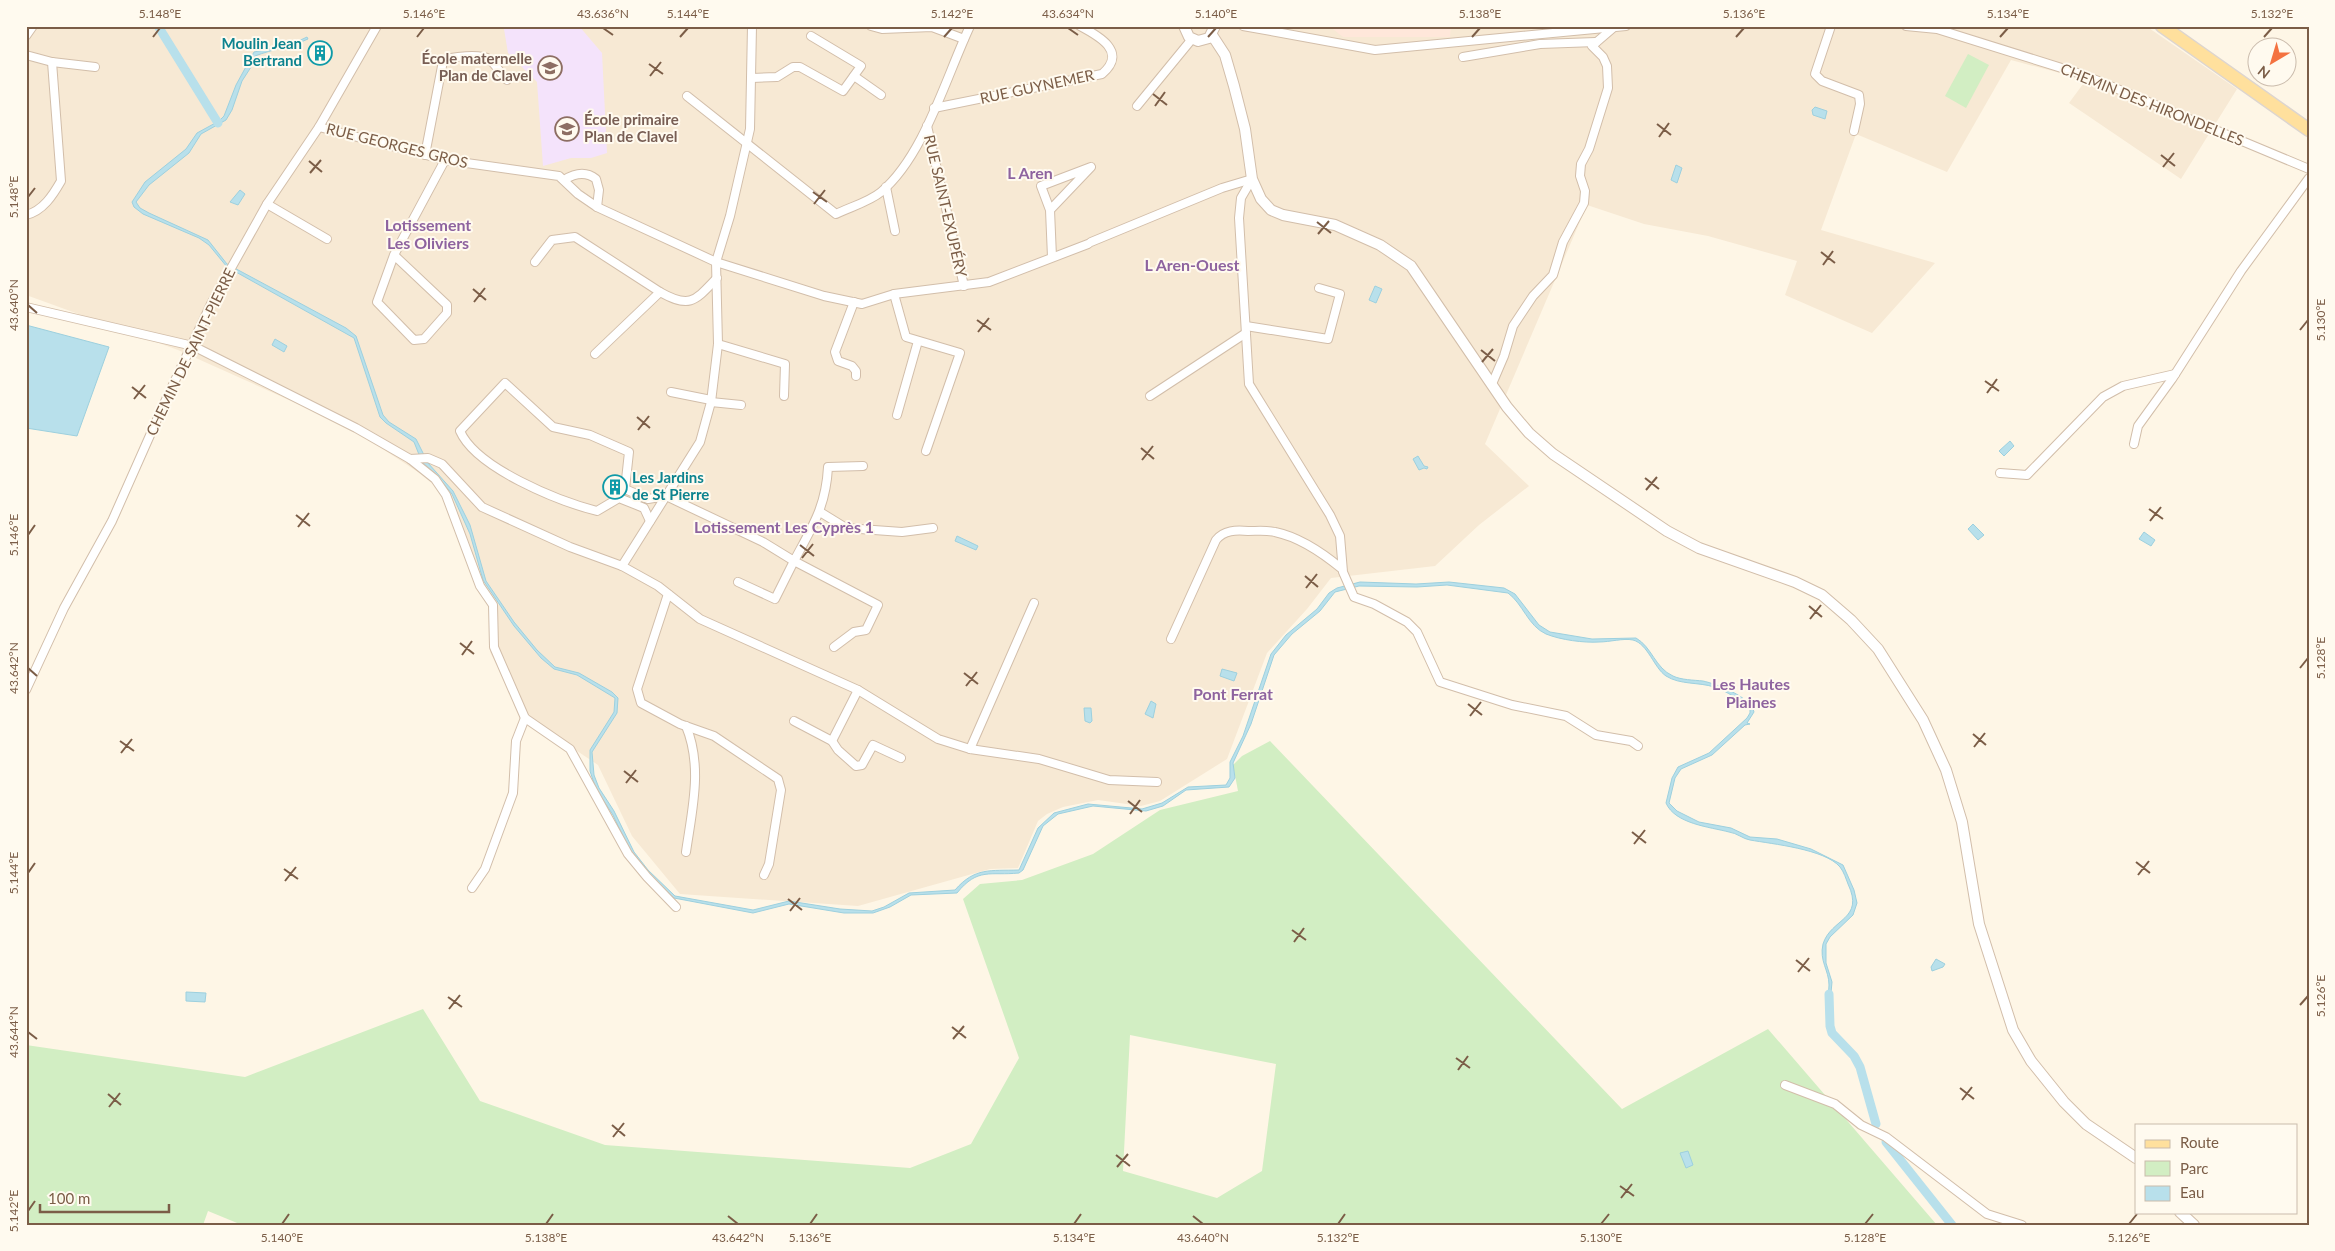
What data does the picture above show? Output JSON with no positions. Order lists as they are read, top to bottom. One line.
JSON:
{"streets":{"street":["RUE GUYNEMER","CHEMIN DES HIRONDELLES","RUE GEORGES GROS","RUE SAINT-EXUPÉRY","CHEMIN DE SAINT-PIERRE"]},"crossings":[["RUE GEORGES GROS","RUE SAINT-EXUPÉRY"],["RUE GEORGES GROS","CHEMIN DE SAINT-PIERRE"]],"districts":["L Aren","Lotissement Les Oliviers","L Aren-Ouest","Lotissement Les Cyprès 1","Les Hautes Plaines","Pont Ferrat"],"places":{"building":["Moulin Jean Bertrand","Les Jardins de St Pierre"],"school or university":["École maternelle Plan de Clavel","École primaire Plan de Clavel"]},"legend":["Route","Parc","Eau"],"scale_bar":"100 m","north":"bottom left","coordinates":["5.148°E","5.146°E","43.636°N","5.144°E","5.142°E","43.634°N","5.140°E","5.138°E","5.136°E","5.134°E","5.132°E","43.640°N","5.130°E","5.128°E","43.642°N","5.126°E","43.644°N"]}
